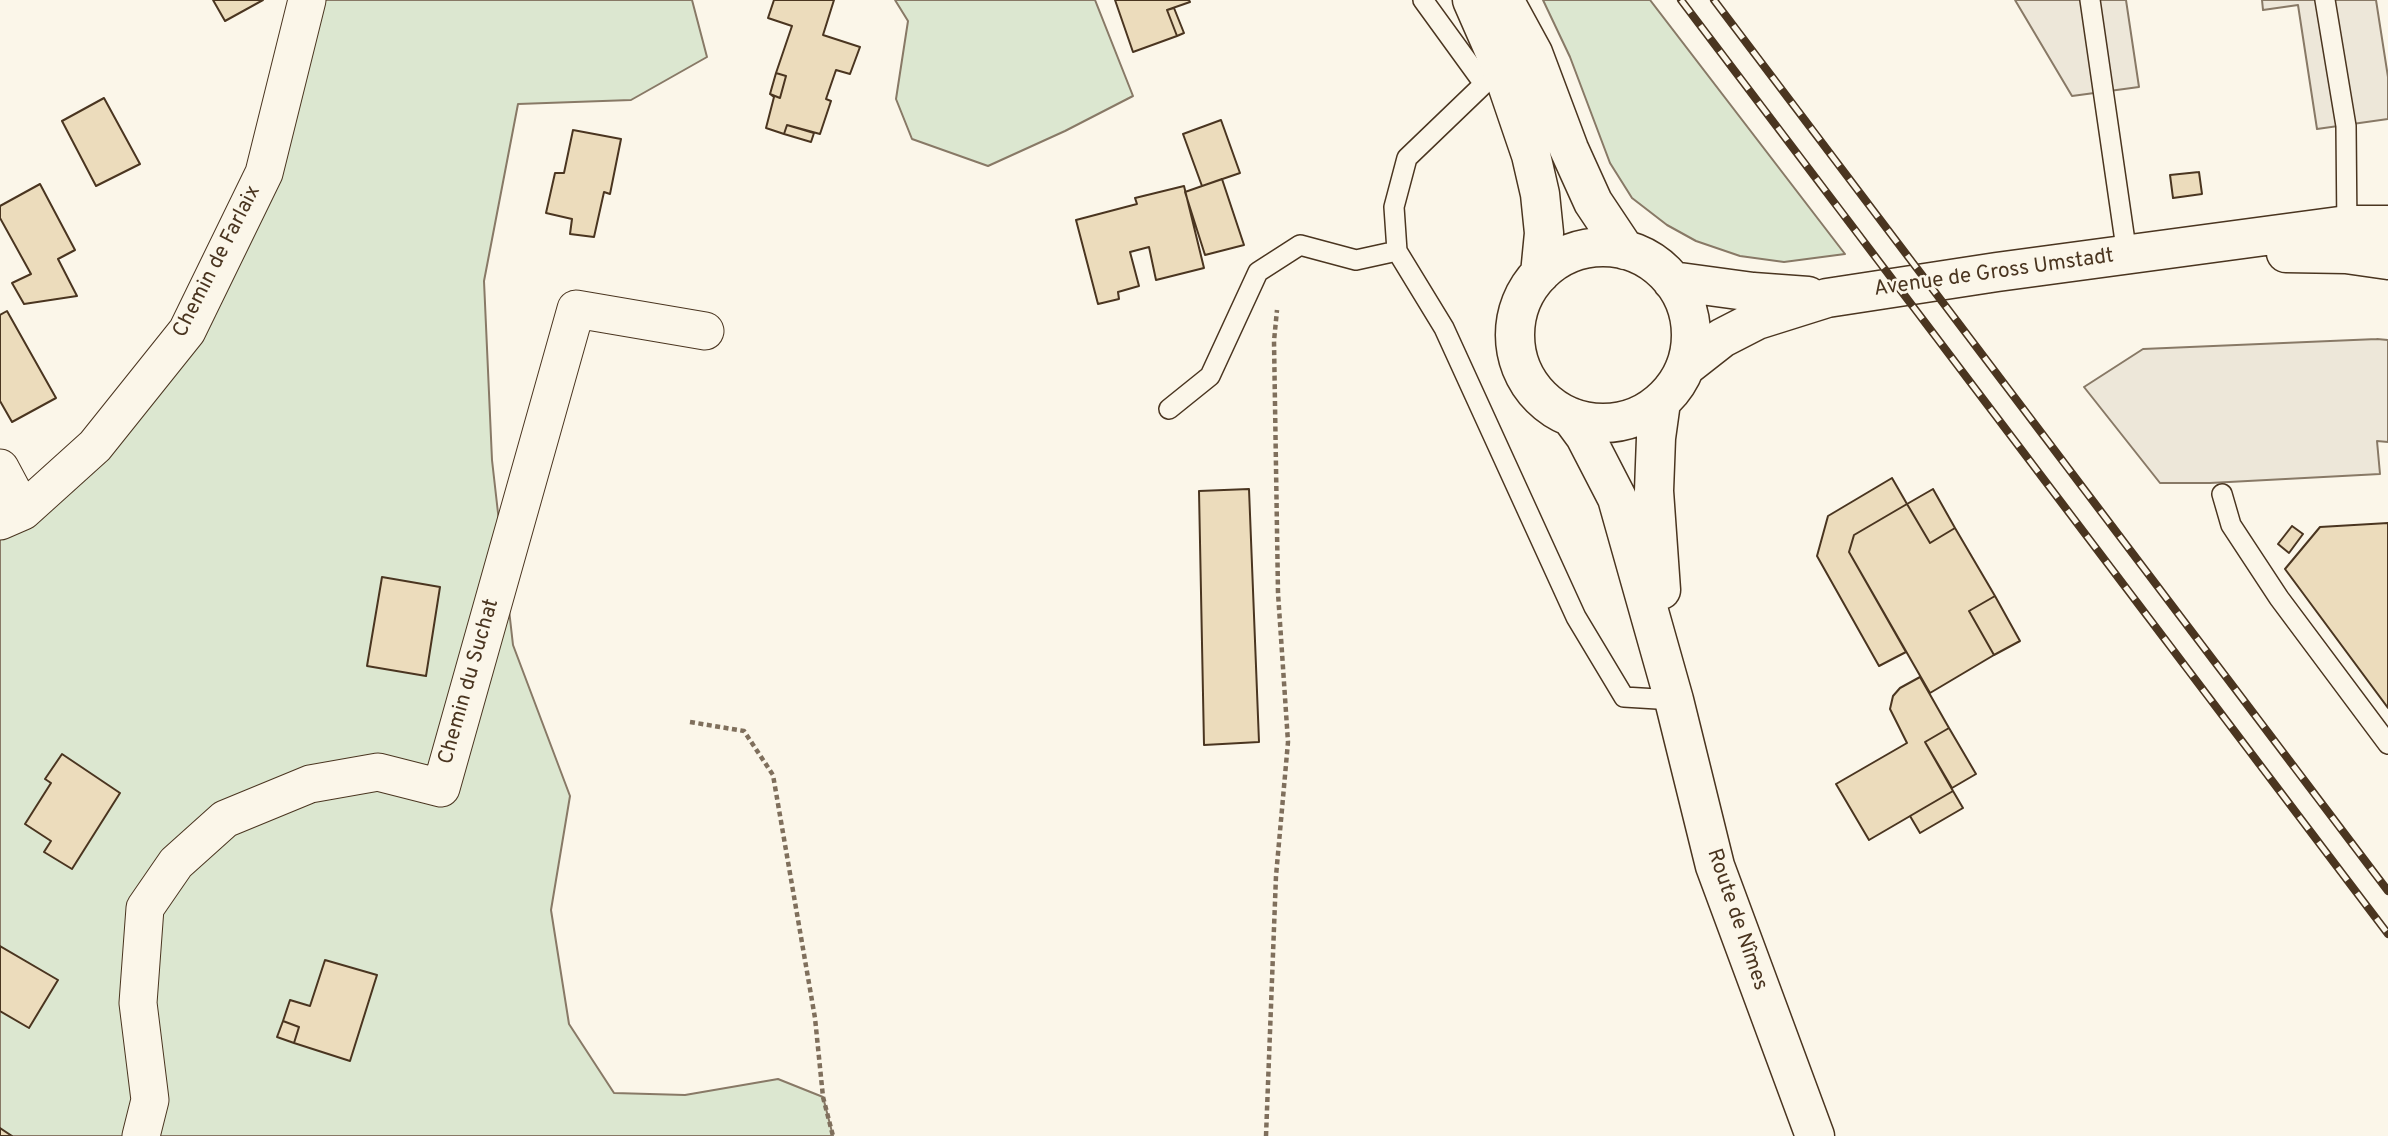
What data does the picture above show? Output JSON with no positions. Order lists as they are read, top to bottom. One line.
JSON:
{"streets":{"main road":["Avenue de Gross Umstadt","Route de Nîmes"],"street":["Chemin de Farlaix","Chemin du Suchat"]},"crossings":[["Avenue de Gross Umstadt","Route de Nîmes"]]}
